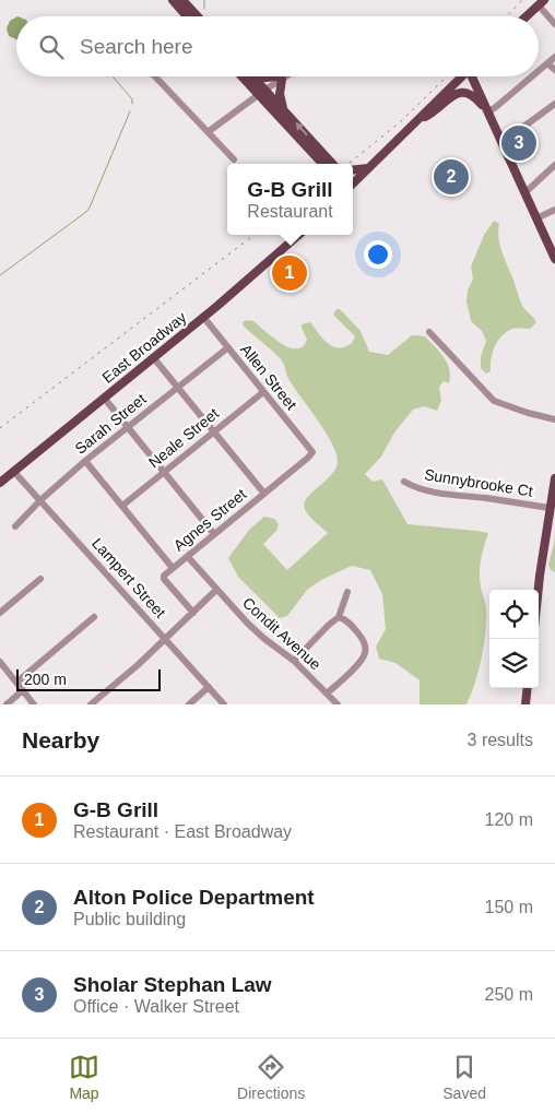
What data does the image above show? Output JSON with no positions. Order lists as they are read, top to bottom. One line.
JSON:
{"streets":{"main road":["East Broadway"],"street":["Allen Street","Sarah Street","Neale Street","Sunnybrooke Ct","Agnes Street","Lampert Street","Condit Avenue"]},"crossings":[["East Broadway","Allen Street"],["East Broadway","Lampert Street"],["Allen Street","Sarah Street"],["Allen Street","Neale Street"],["Allen Street","Agnes Street"],["Sarah Street","Lampert Street"],["Agnes Street","Condit Avenue"]],"scale_bar":"200 m","page":{"search":"Search here","pins":["3","2","1"],"popup":["G-B Grill","Restaurant"],"scale":"200 m","heading":["Nearby","3 results"],"list":[{"mark":"1","name":"G-B Grill","note":"Restaurant · East Broadway","value":"120 m"},{"mark":"2","name":"Alton Police Department","note":"Public building","value":"150 m"},{"mark":"3","name":"Sholar Stephan Law","note":"Office · Walker Street","value":"250 m"}],"nav":["Map","Directions","Saved"]}}
